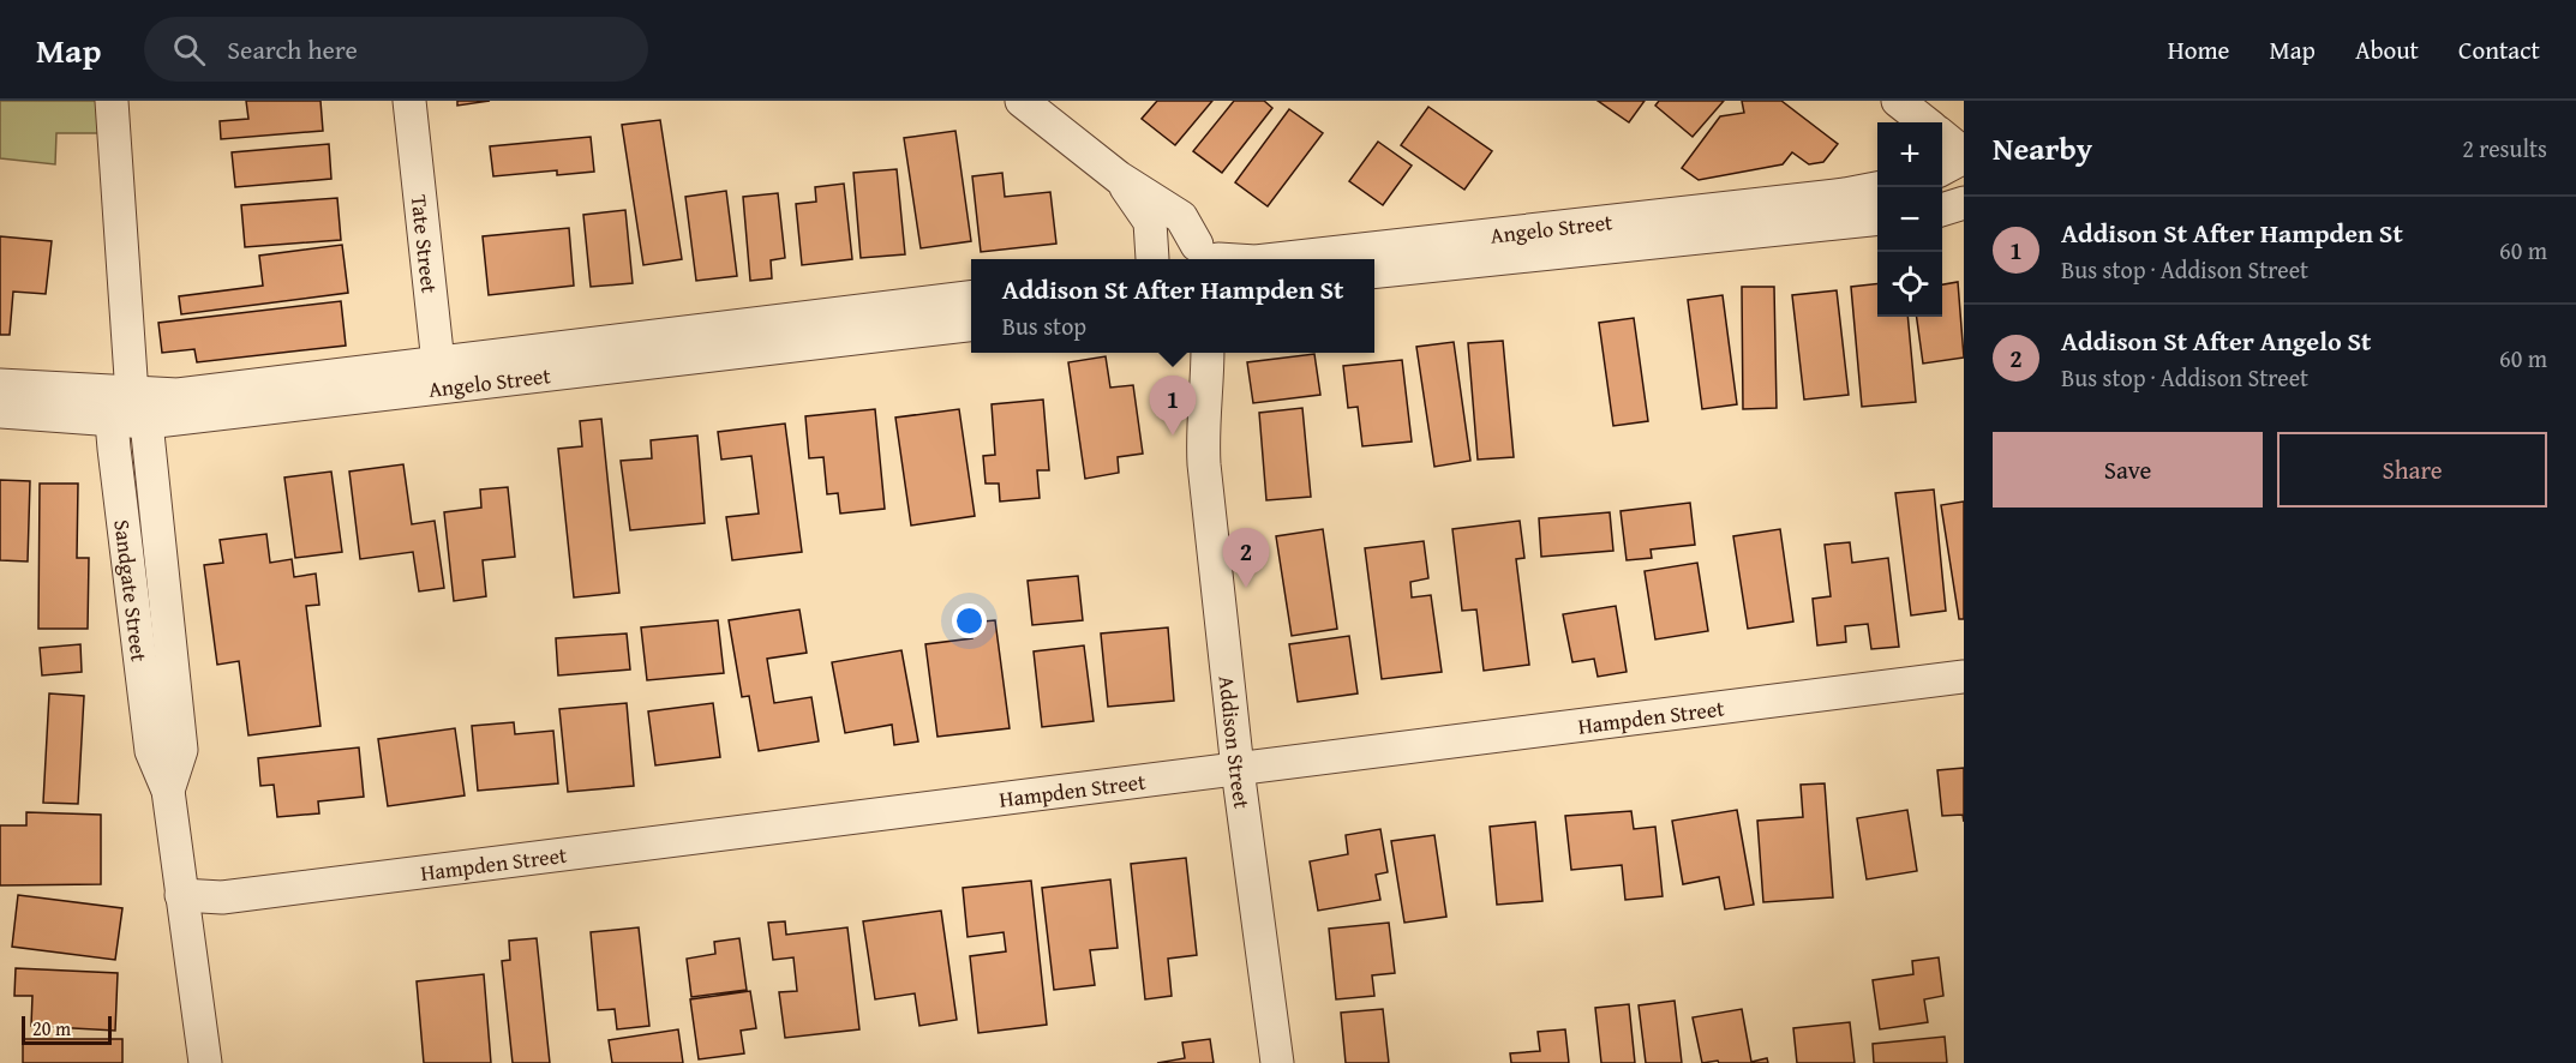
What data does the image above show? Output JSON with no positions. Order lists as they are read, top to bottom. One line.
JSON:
{"streets":{"street":["Angelo Street","Tate Street","Sandgate Street","Hampden Street","Addison Street"]},"crossings":[["Angelo Street","Tate Street"],["Angelo Street","Sandgate Street"],["Sandgate Street","Hampden Street"],["Hampden Street","Addison Street"]],"scale_bar":"20 m","page":{"header":"Map","search":"Search here","nav":["Home","Map","About","Contact"],"heading":["Nearby","2 results"],"map_buttons":["+","−"],"list":[{"mark":"1","name":"Addison St After Hampden St","note":"Bus stop · Addison Street","value":"60 m"},{"mark":"2","name":"Addison St After Angelo St","note":"Bus stop · Addison Street","value":"60 m"}],"popup":["Addison St After Hampden St","Bus stop"],"pins":["1","2"],"buttons":["Save","Share"],"scale":"20 m"}}
